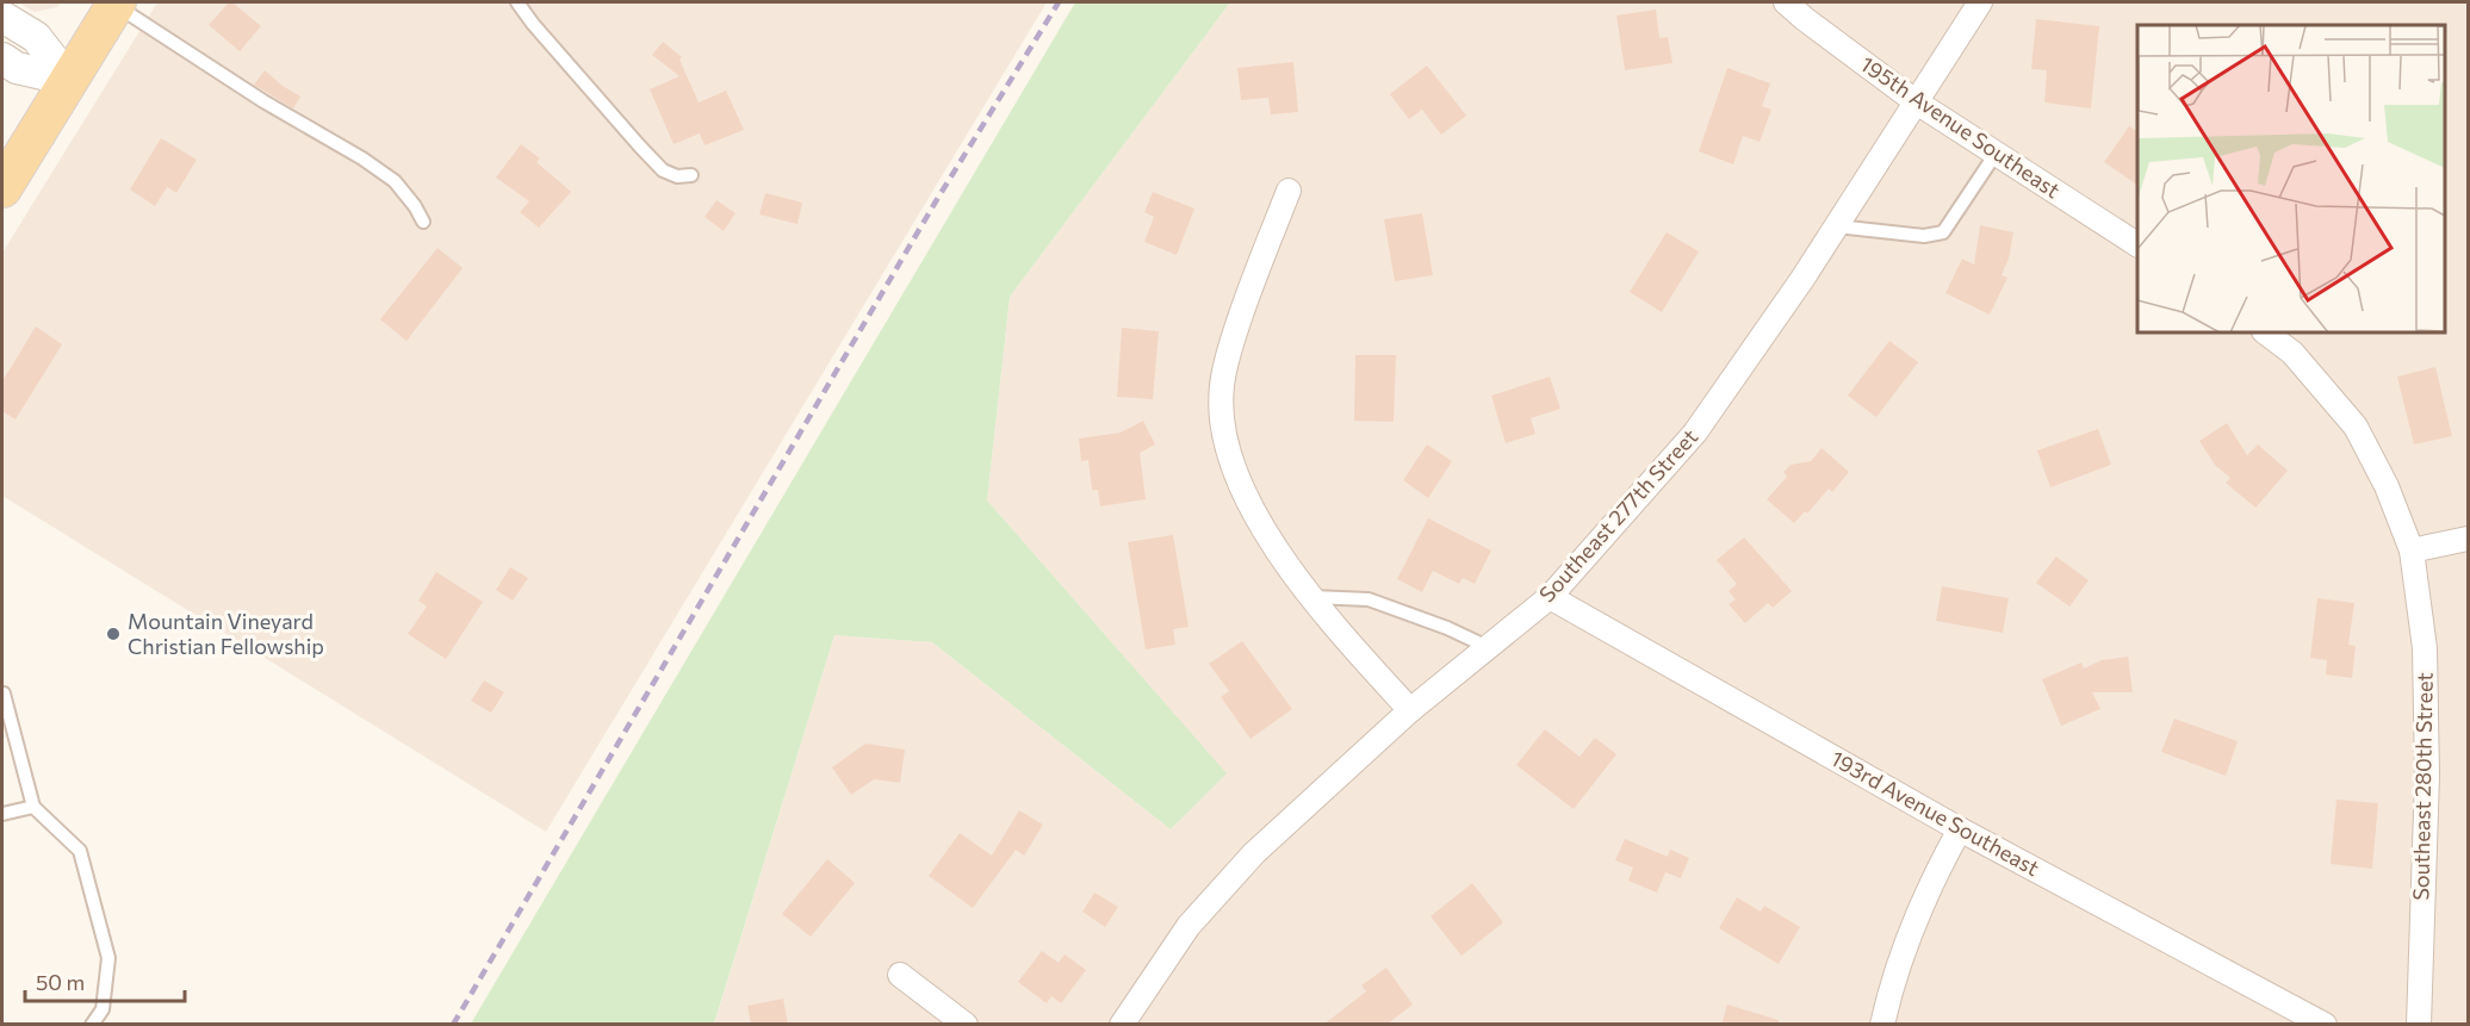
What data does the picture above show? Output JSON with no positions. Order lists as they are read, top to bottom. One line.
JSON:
{"streets":{"street":["195th Avenue Southeast","Southeast 277th Street","Southeast 280th Street","193rd Avenue Southeast"]},"crossings":[["195th Avenue Southeast","Southeast 277th Street"],["Southeast 277th Street","193rd Avenue Southeast"]],"places":["Mountain Vineyard Christian Fellowship"],"scale_bar":"50 m"}
